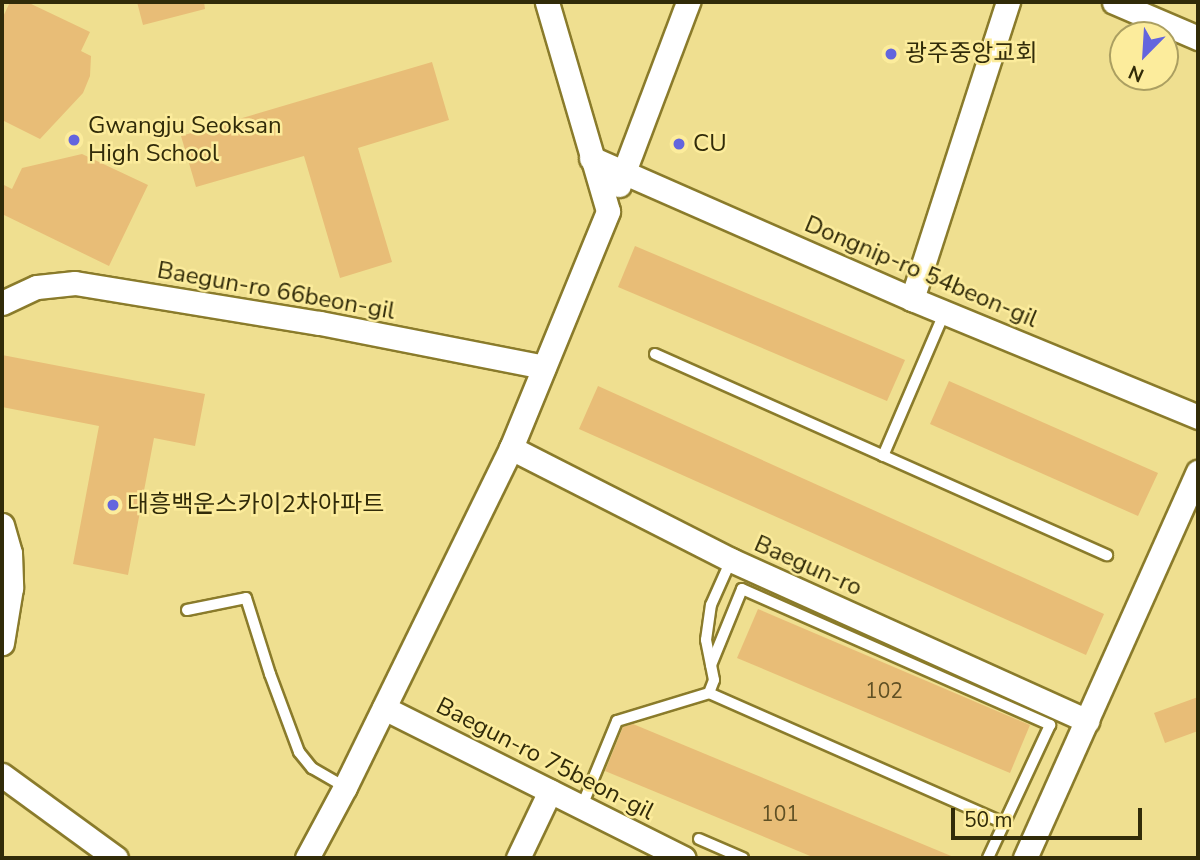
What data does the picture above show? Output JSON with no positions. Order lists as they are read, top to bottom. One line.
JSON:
{"streets":{"street":["Dongnip-ro 54beon-gil","Baegun-ro 66beon-gil","Baegun-ro","Baegun-ro 75beon-gil"]},"places":["광주중앙교회","Gwangju Seoksan High School","CU","대흥백운스카이2차아파트"],"house_numbers":["102","101"],"scale_bar":"50 m","north":"bottom left"}
